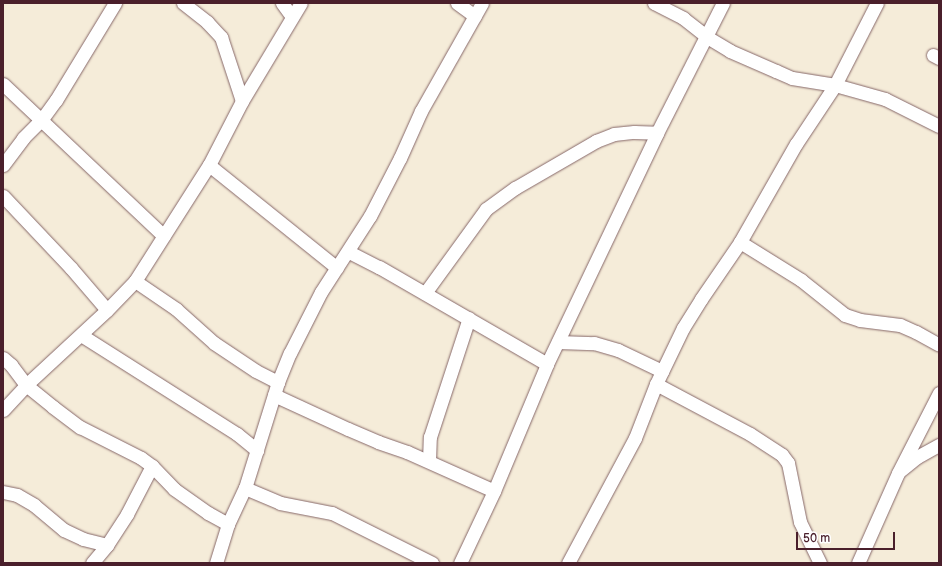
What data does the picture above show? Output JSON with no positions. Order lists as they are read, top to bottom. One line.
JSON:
{"scale_bar":"50 m"}
